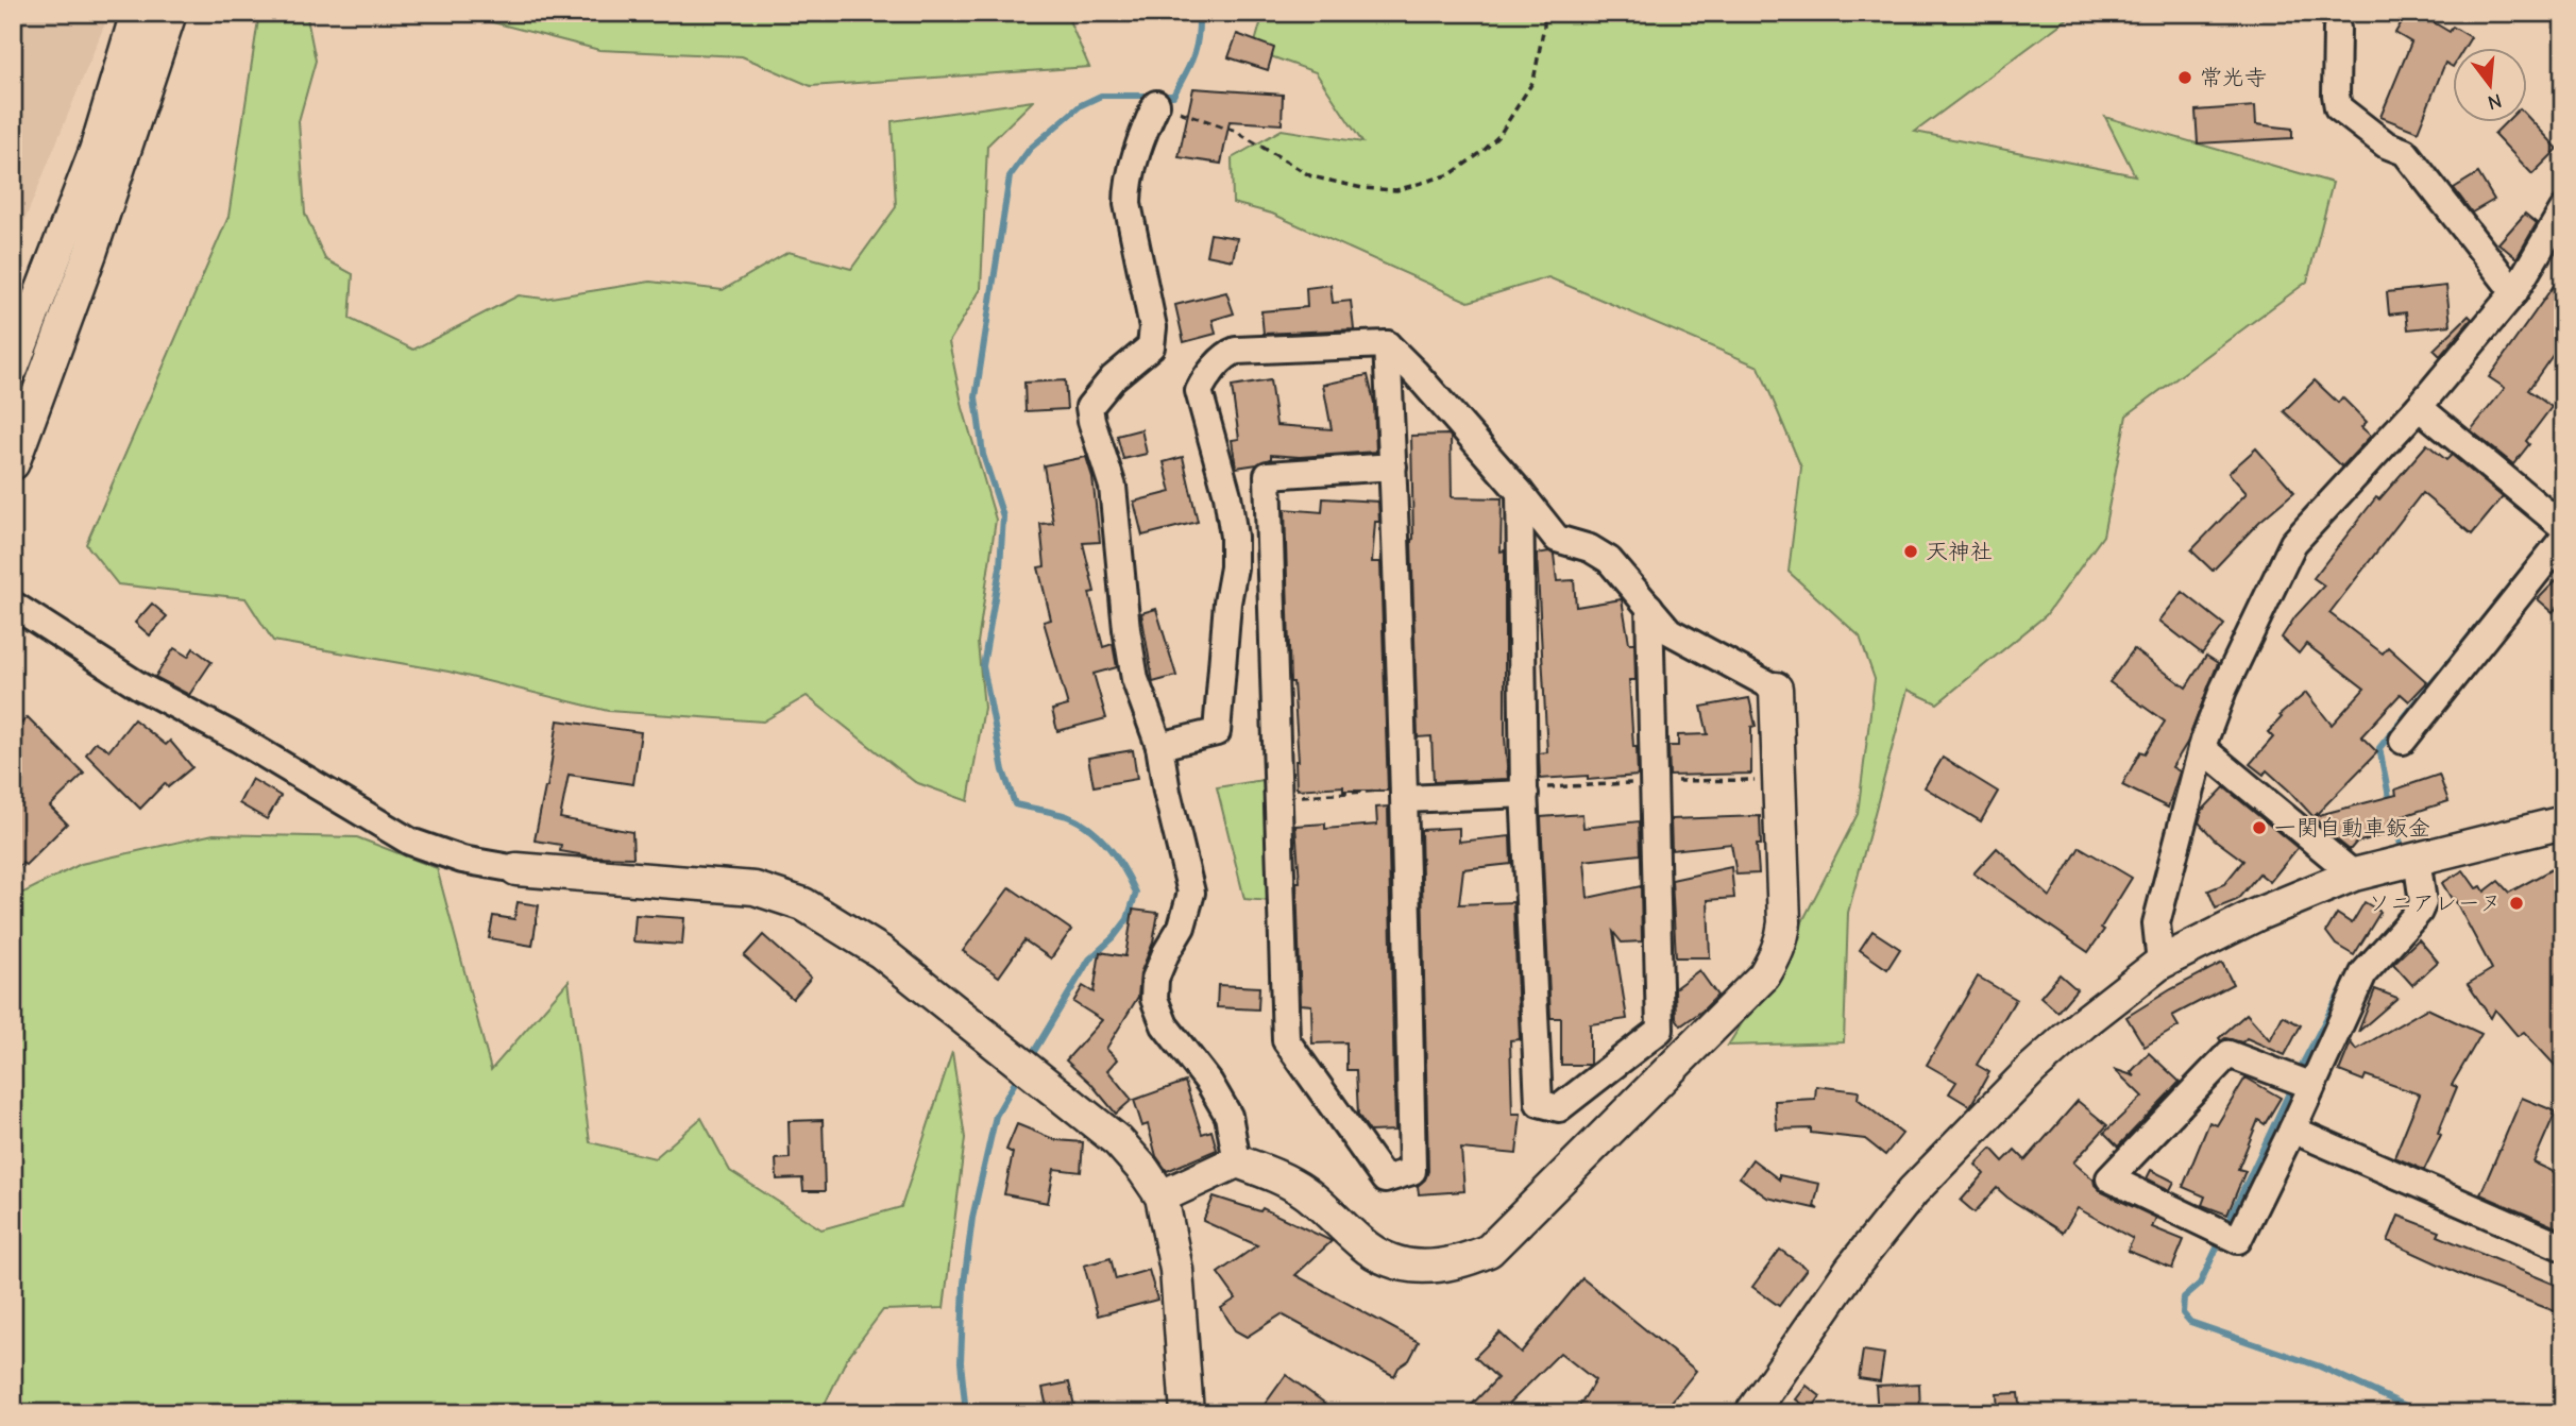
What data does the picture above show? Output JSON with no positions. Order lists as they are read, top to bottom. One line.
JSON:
{"places":["常光寺","天神社","一関自動車鈑金","ソニアレーヌ"],"north":"bottom"}
